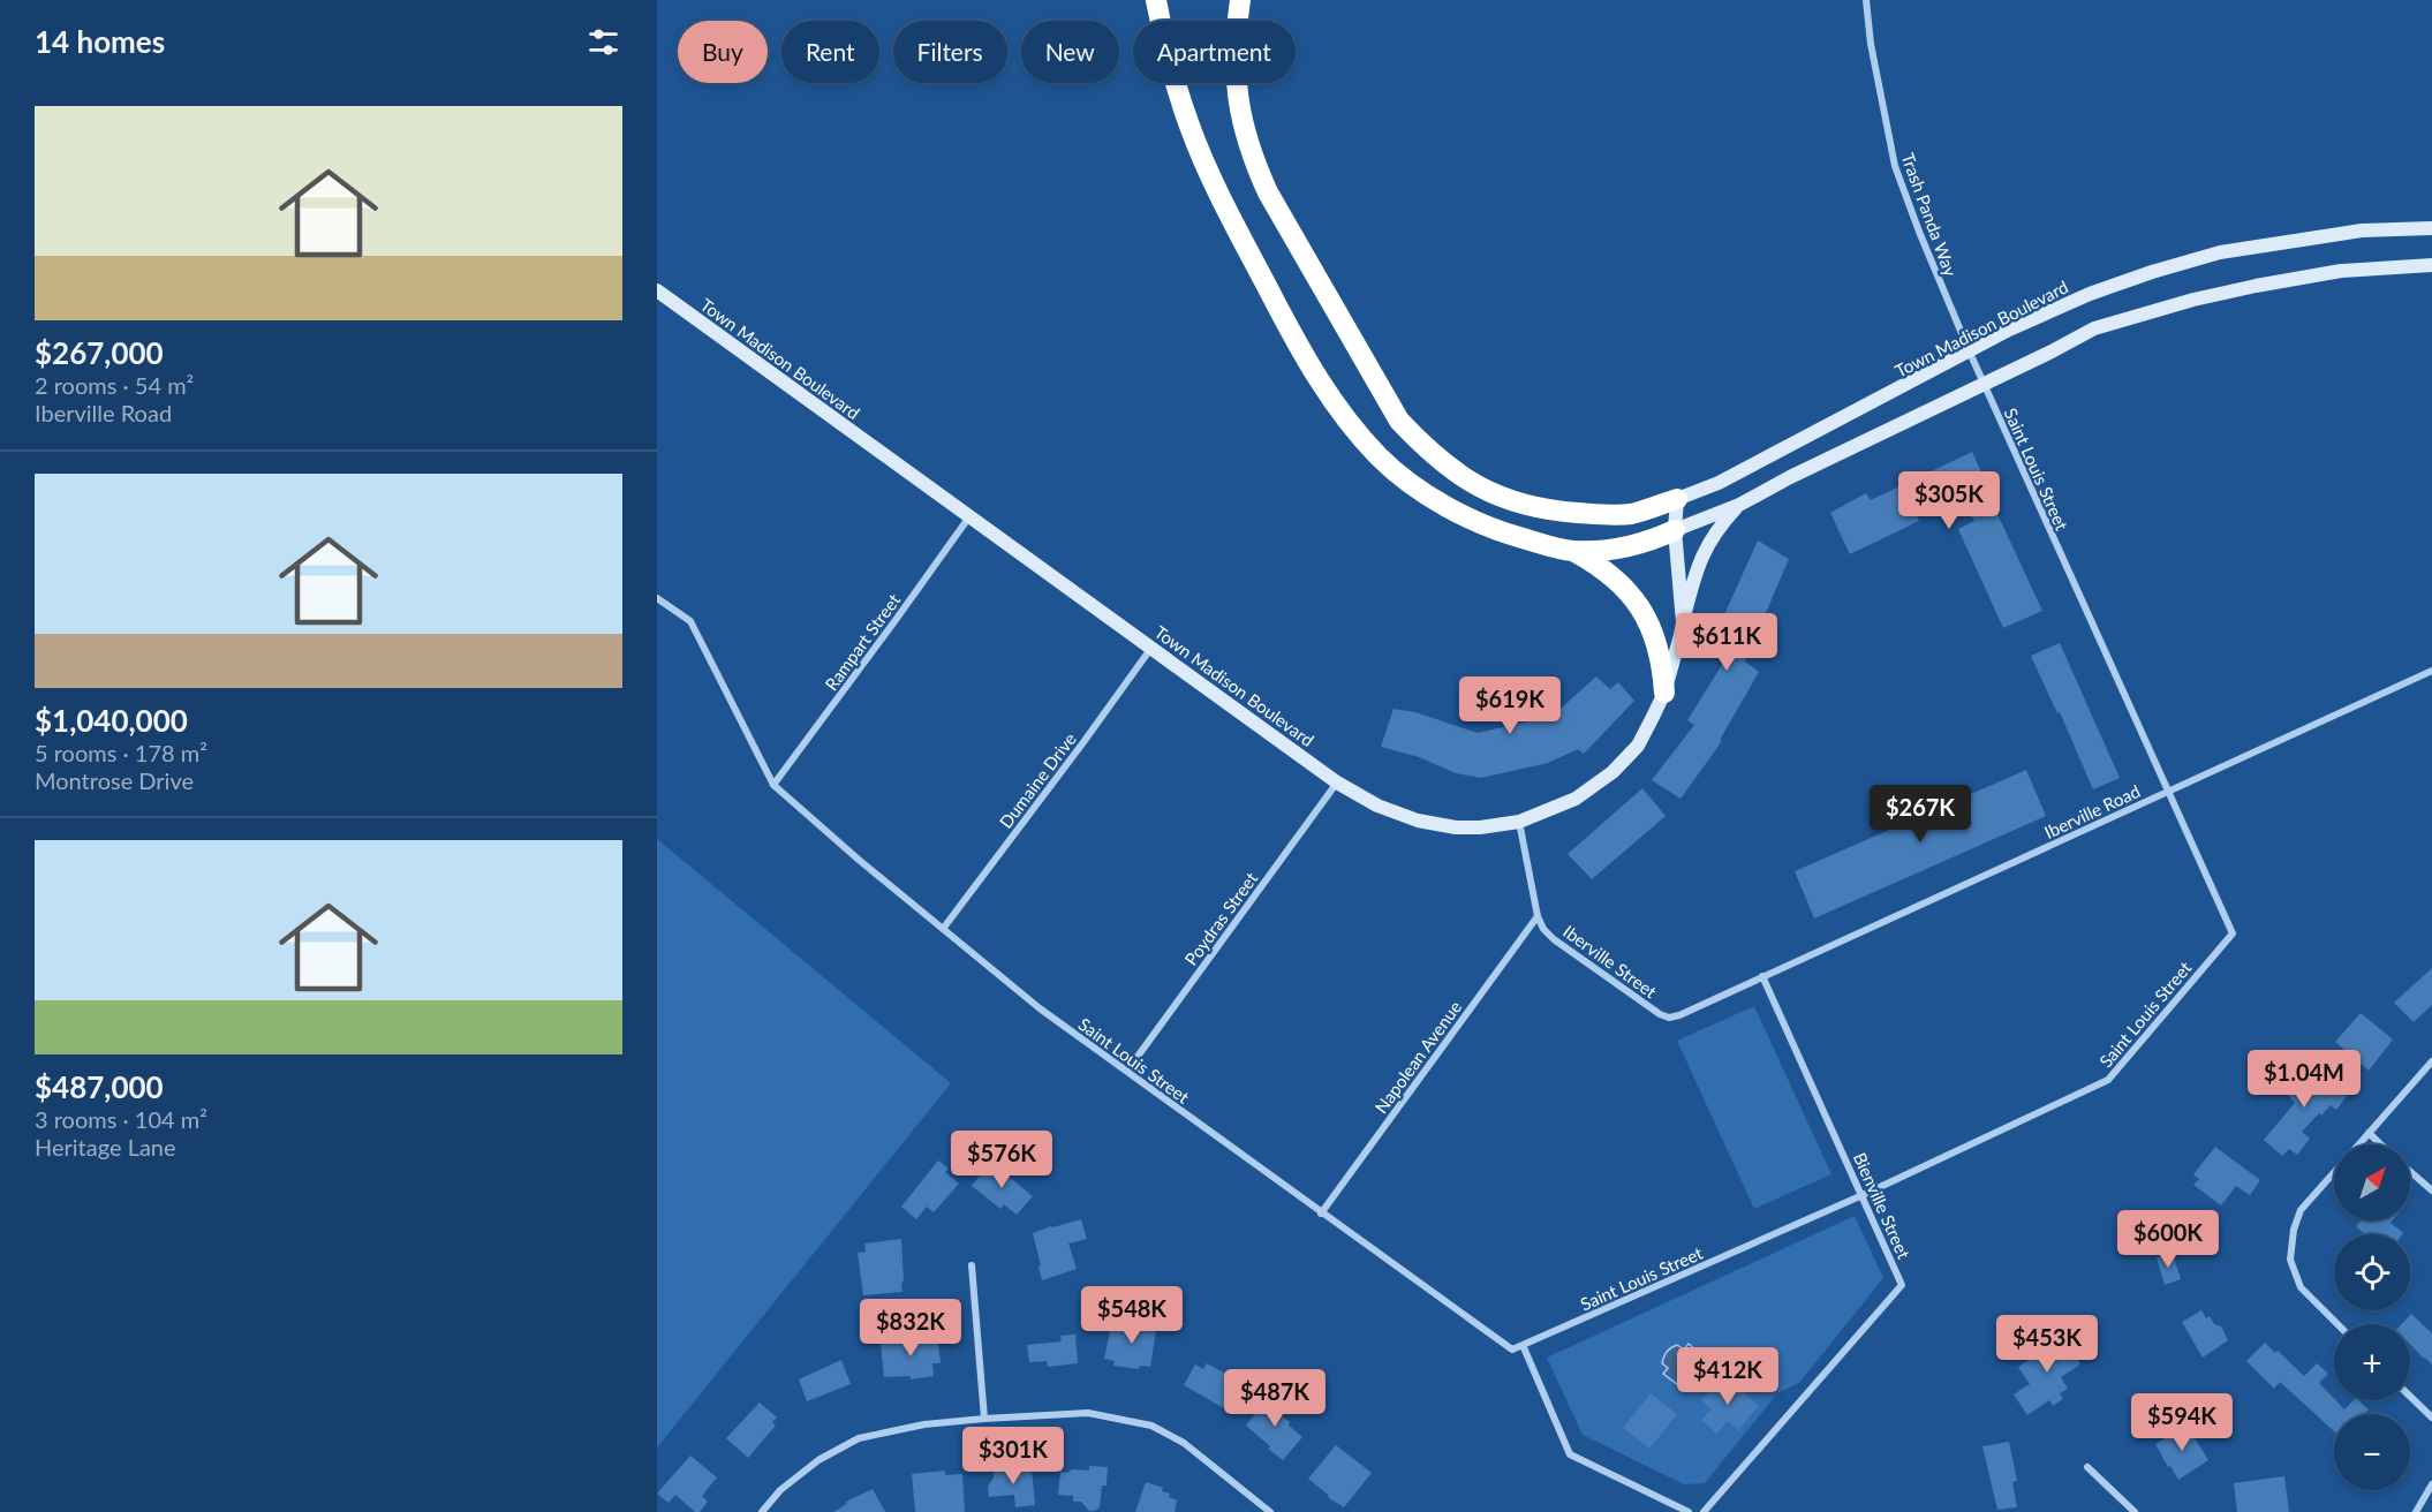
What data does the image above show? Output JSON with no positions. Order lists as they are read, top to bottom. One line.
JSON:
{"streets":{"main road":["Town Madison Boulevard"],"street":["Trash Panda Way","Saint Louis Street","Rampart Street","Dumaine Drive","Iberville Road","Poydras Street","Iberville Street","Napolean Avenue","Bienville Street"]},"crossings":[["Trash Panda Way","Town Madison Boulevard"],["Trash Panda Way","Saint Louis Street"],["Town Madison Boulevard","Rampart Street"],["Town Madison Boulevard","Dumaine Drive"],["Town Madison Boulevard","Poydras Street"],["Town Madison Boulevard","Iberville Street"],["Saint Louis Street","Rampart Street"],["Saint Louis Street","Dumaine Drive"],["Saint Louis Street","Iberville Road"],["Saint Louis Street","Poydras Street"],["Saint Louis Street","Napolean Avenue"],["Saint Louis Street","Bienville Street"],["Iberville Road","Iberville Street"],["Iberville Road","Bienville Street"],["Iberville Street","Napolean Avenue"],["Iberville Street","Bienville Street"]],"north":"top right","page":{"heading":"14 homes","chip":["Buy","Rent","Filters","New","Apartment"],"list":[{"name":"$267,000","note":"2 rooms · 54 m² · Iberville Road"},{"name":"$1,040,000","note":"5 rooms · 178 m² · Montrose Drive"},{"name":"$487,000","note":"3 rooms · 104 m² · Heritage Lane"}],"price":["$305K","$611K","$619K","$267K","$1.04M","$576K","$600K","$548K","$832K","$453K","$412K","$487K","$594K","$301K"],"map_buttons":["+","−"]}}
